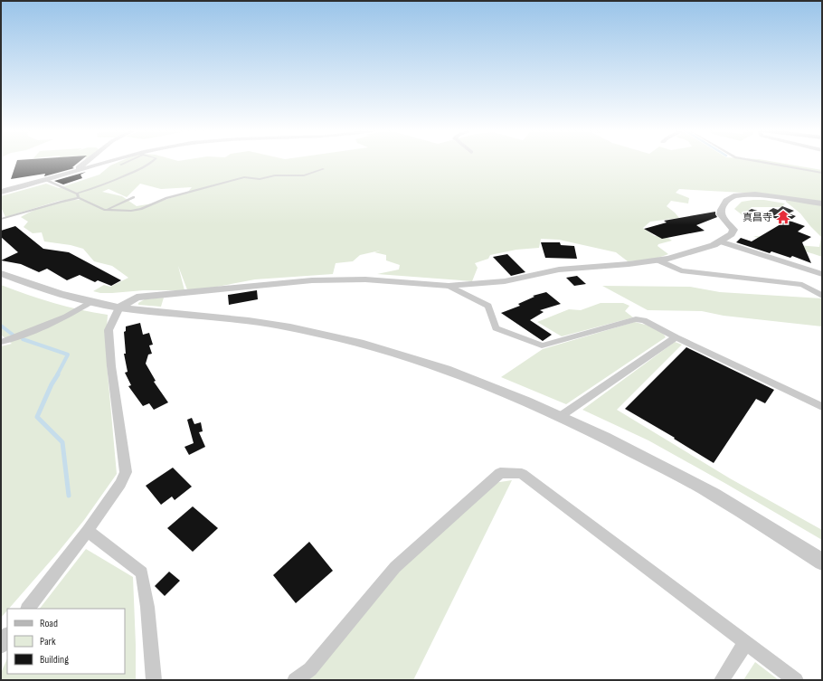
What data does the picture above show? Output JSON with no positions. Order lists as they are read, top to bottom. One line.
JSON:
{"places":{"temple":["真昌寺"]},"legend":["Road","Park","Building"]}
